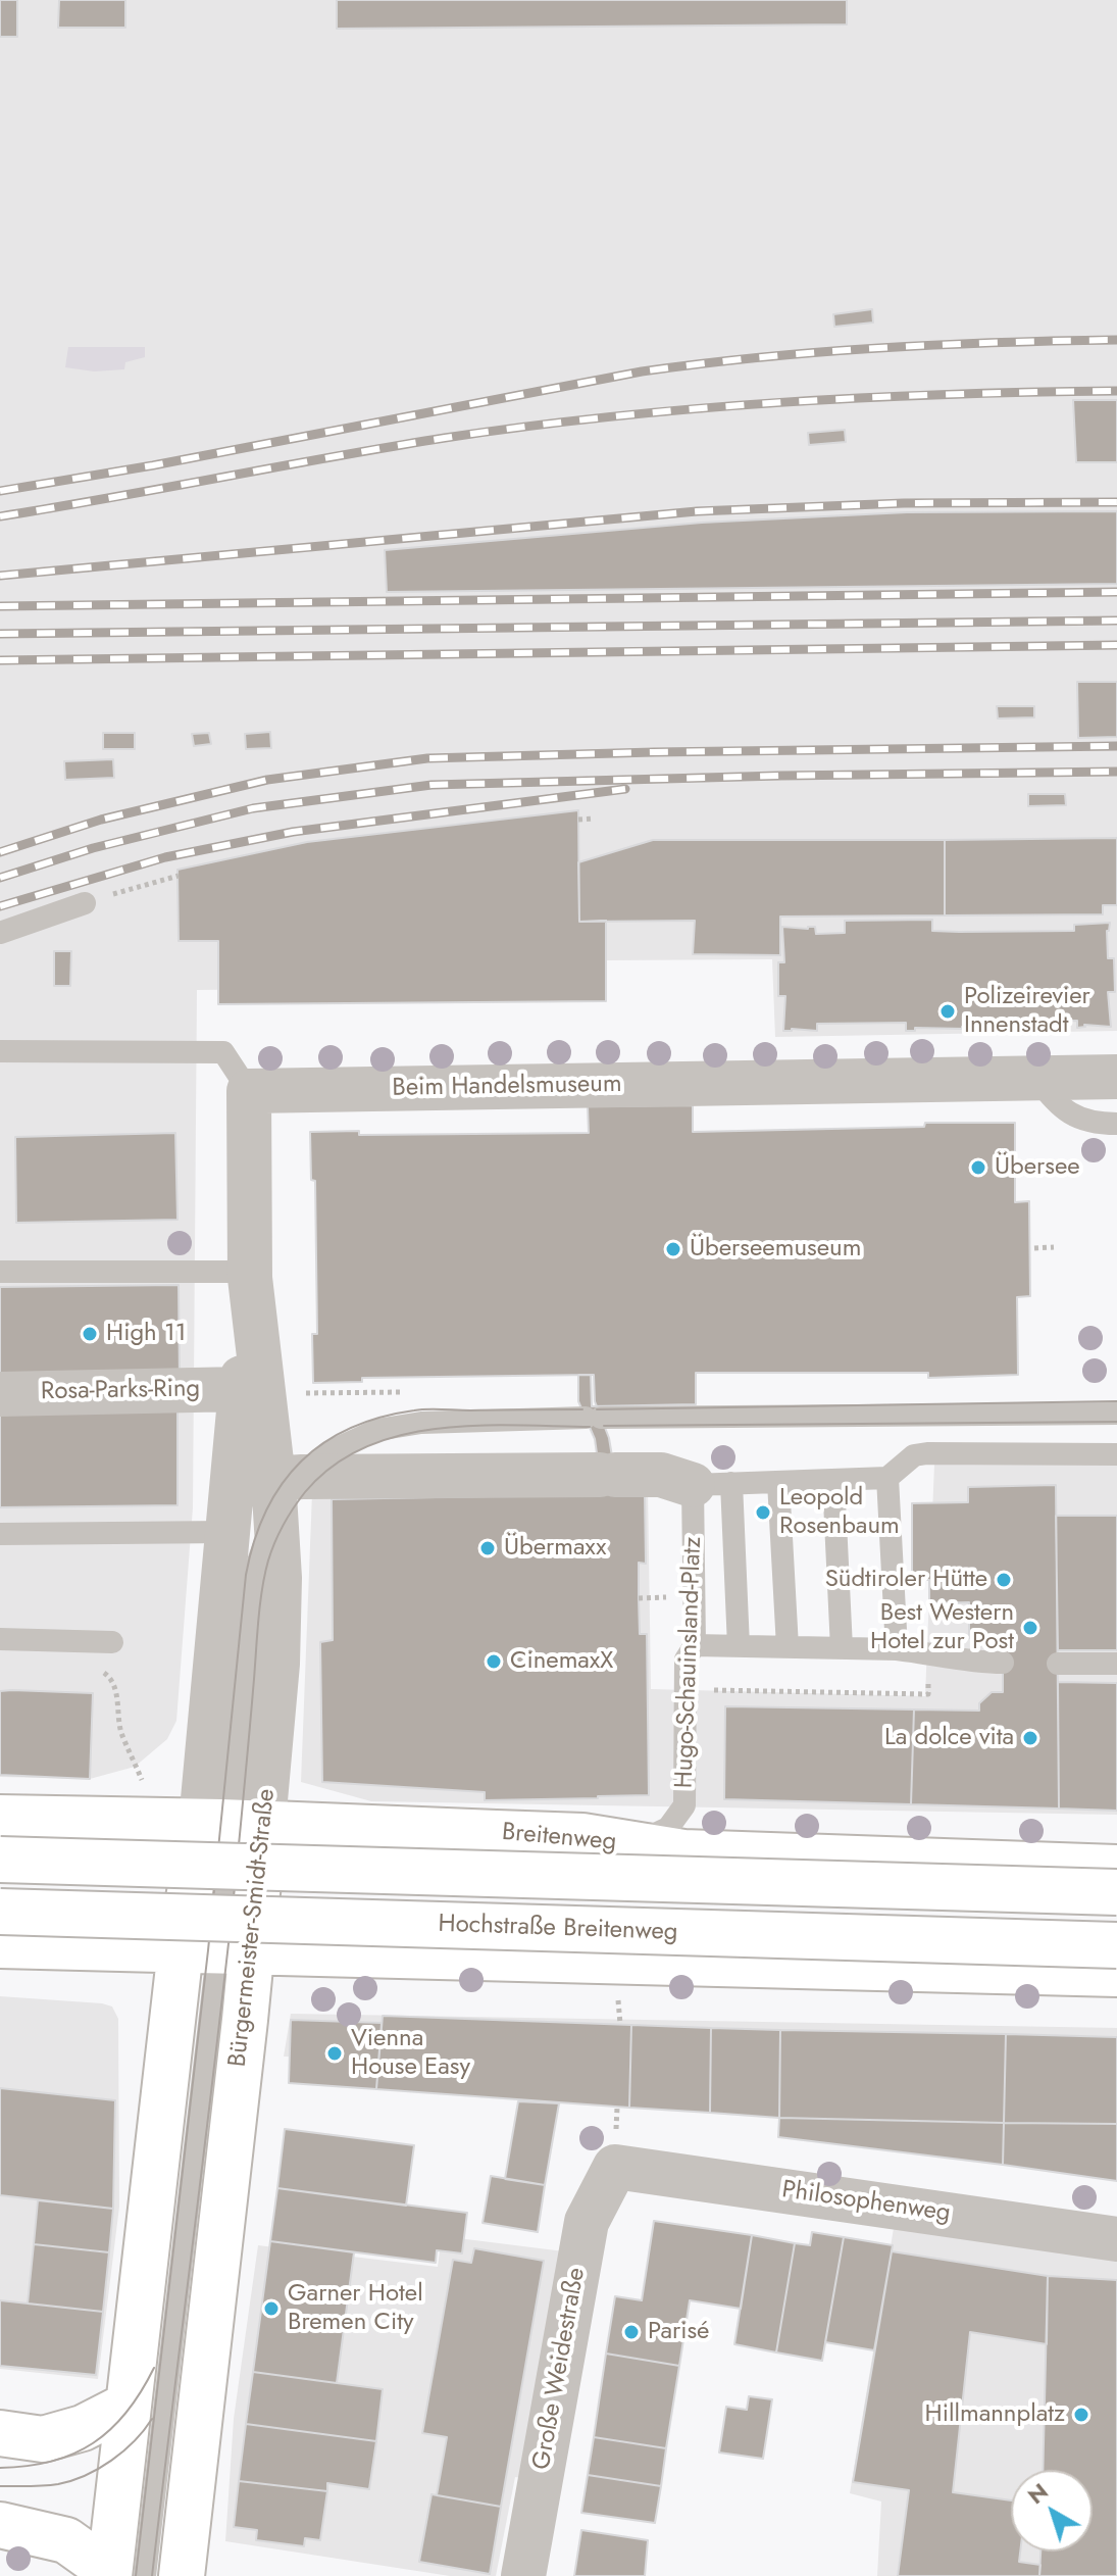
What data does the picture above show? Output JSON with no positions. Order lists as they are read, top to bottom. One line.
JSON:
{"streets":{"main road":["Breitenweg","Bürgermeister-Smidt-Straße","Hochstraße Breitenweg"],"street":["Beim Handelsmuseum","Rosa-Parks-Ring","Philosophenweg","Große Weidestraße"],"lane":["Hugo-Schauinsland-Platz"]},"crossings":[["Beim Handelsmuseum","Bürgermeister-Smidt-Straße"],["Rosa-Parks-Ring","Bürgermeister-Smidt-Straße"],["Hugo-Schauinsland-Platz","Breitenweg"],["Breitenweg","Bürgermeister-Smidt-Straße"],["Philosophenweg","Große Weidestraße"]],"places":["Polizeirevier Innenstadt","Übersee","Überseemuseum","High 11","Leopold Rosenbaum","Übermaxx","Südtiroler Hütte","Best Western Hotel zur Post","CinemaxX","La dolce vita","Vienna House Easy","Garner Hotel Bremen City","Parisé","Hillmannplatz"],"north":"top left"}
